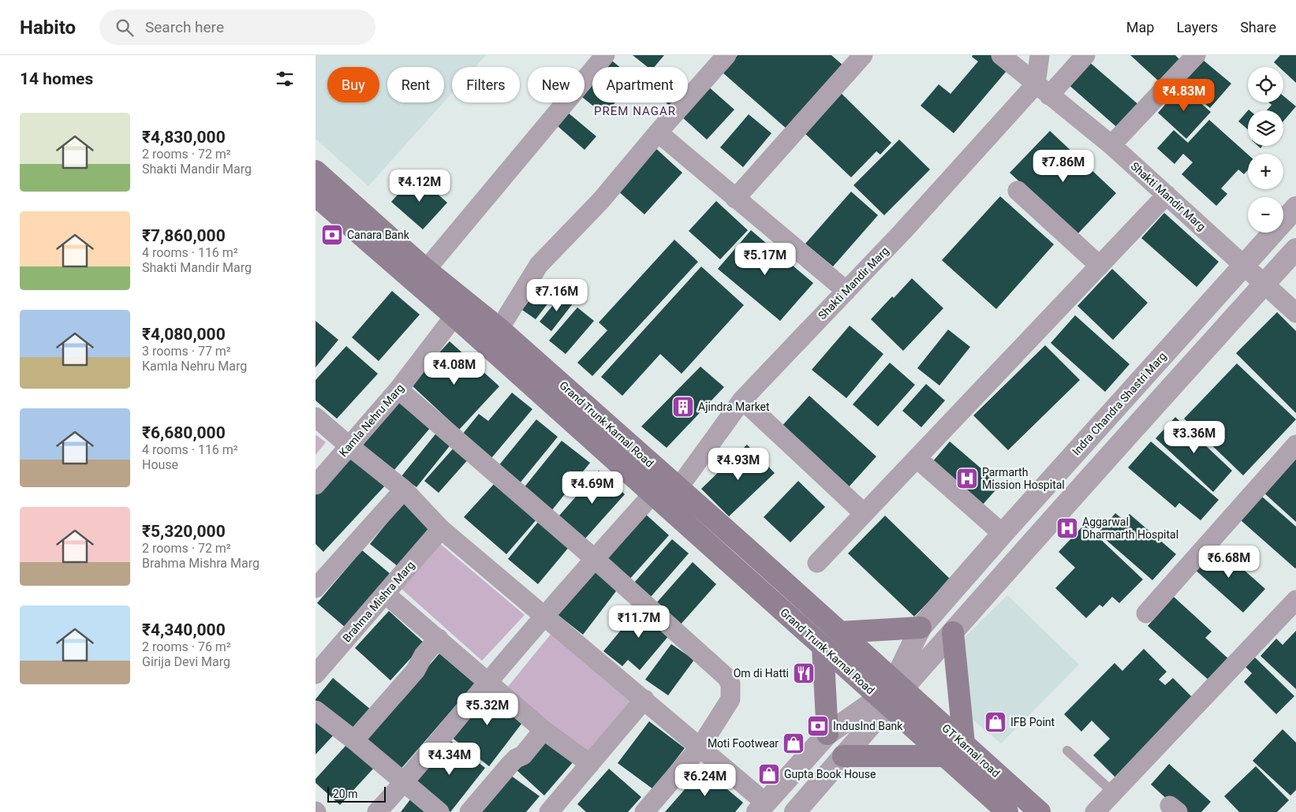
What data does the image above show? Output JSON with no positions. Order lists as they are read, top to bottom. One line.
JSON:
{"streets":{"main road":["Grand Trunk Karnal Road","GT Karnal road"],"street":["Shakti Mandir Marg","Indra Chandra Shastri Marg","Kamla Nehru Marg","Brahma Mishra Marg"]},"crossings":[["Shakti Mandir Marg","Indra Chandra Shastri Marg"],["Shakti Mandir Marg","Grand Trunk Karnal Road"],["Indra Chandra Shastri Marg","Grand Trunk Karnal Road"],["Indra Chandra Shastri Marg","GT Karnal road"],["Kamla Nehru Marg","Grand Trunk Karnal Road"],["Grand Trunk Karnal Road","GT Karnal road"]],"districts":["PREM NAGAR"],"places":{"bank":["Canara Bank","IndusInd Bank"],"building":["Ajindra Market"],"hospital":["Parmarth Mission Hospital","Aggarwal Dharmarth Hospital"],"restaurant":["Om di Hatti"],"shop":["IFB Point","Moti Footwear","Gupta Book House"]},"scale_bar":"20 m","page":{"header":"Habito","search":"Search here","nav":["Map","Layers","Share"],"heading":"14 homes","map_buttons":["+","−"],"chip":["Buy","Rent","Filters","New","Apartment"],"price":["₹4.83M","₹7.86M","₹4.12M","₹5.17M","₹7.16M","₹4.08M","₹3.36M","₹4.93M","₹4.69M","₹6.68M","₹11.7M","₹5.32M","₹4.34M","₹6.24M"],"list":[{"name":"₹4,830,000","note":"2 rooms · 72 m² · Shakti Mandir Marg"},{"name":"₹7,860,000","note":"4 rooms · 116 m² · Shakti Mandir Marg"},{"name":"₹4,080,000","note":"3 rooms · 77 m² · Kamla Nehru Marg"},{"name":"₹6,680,000","note":"4 rooms · 116 m² · House"},{"name":"₹5,320,000","note":"2 rooms · 72 m² · Brahma Mishra Marg"},{"name":"₹4,340,000","note":"2 rooms · 76 m² · Girija Devi Marg"}],"scale":"20 m"}}
